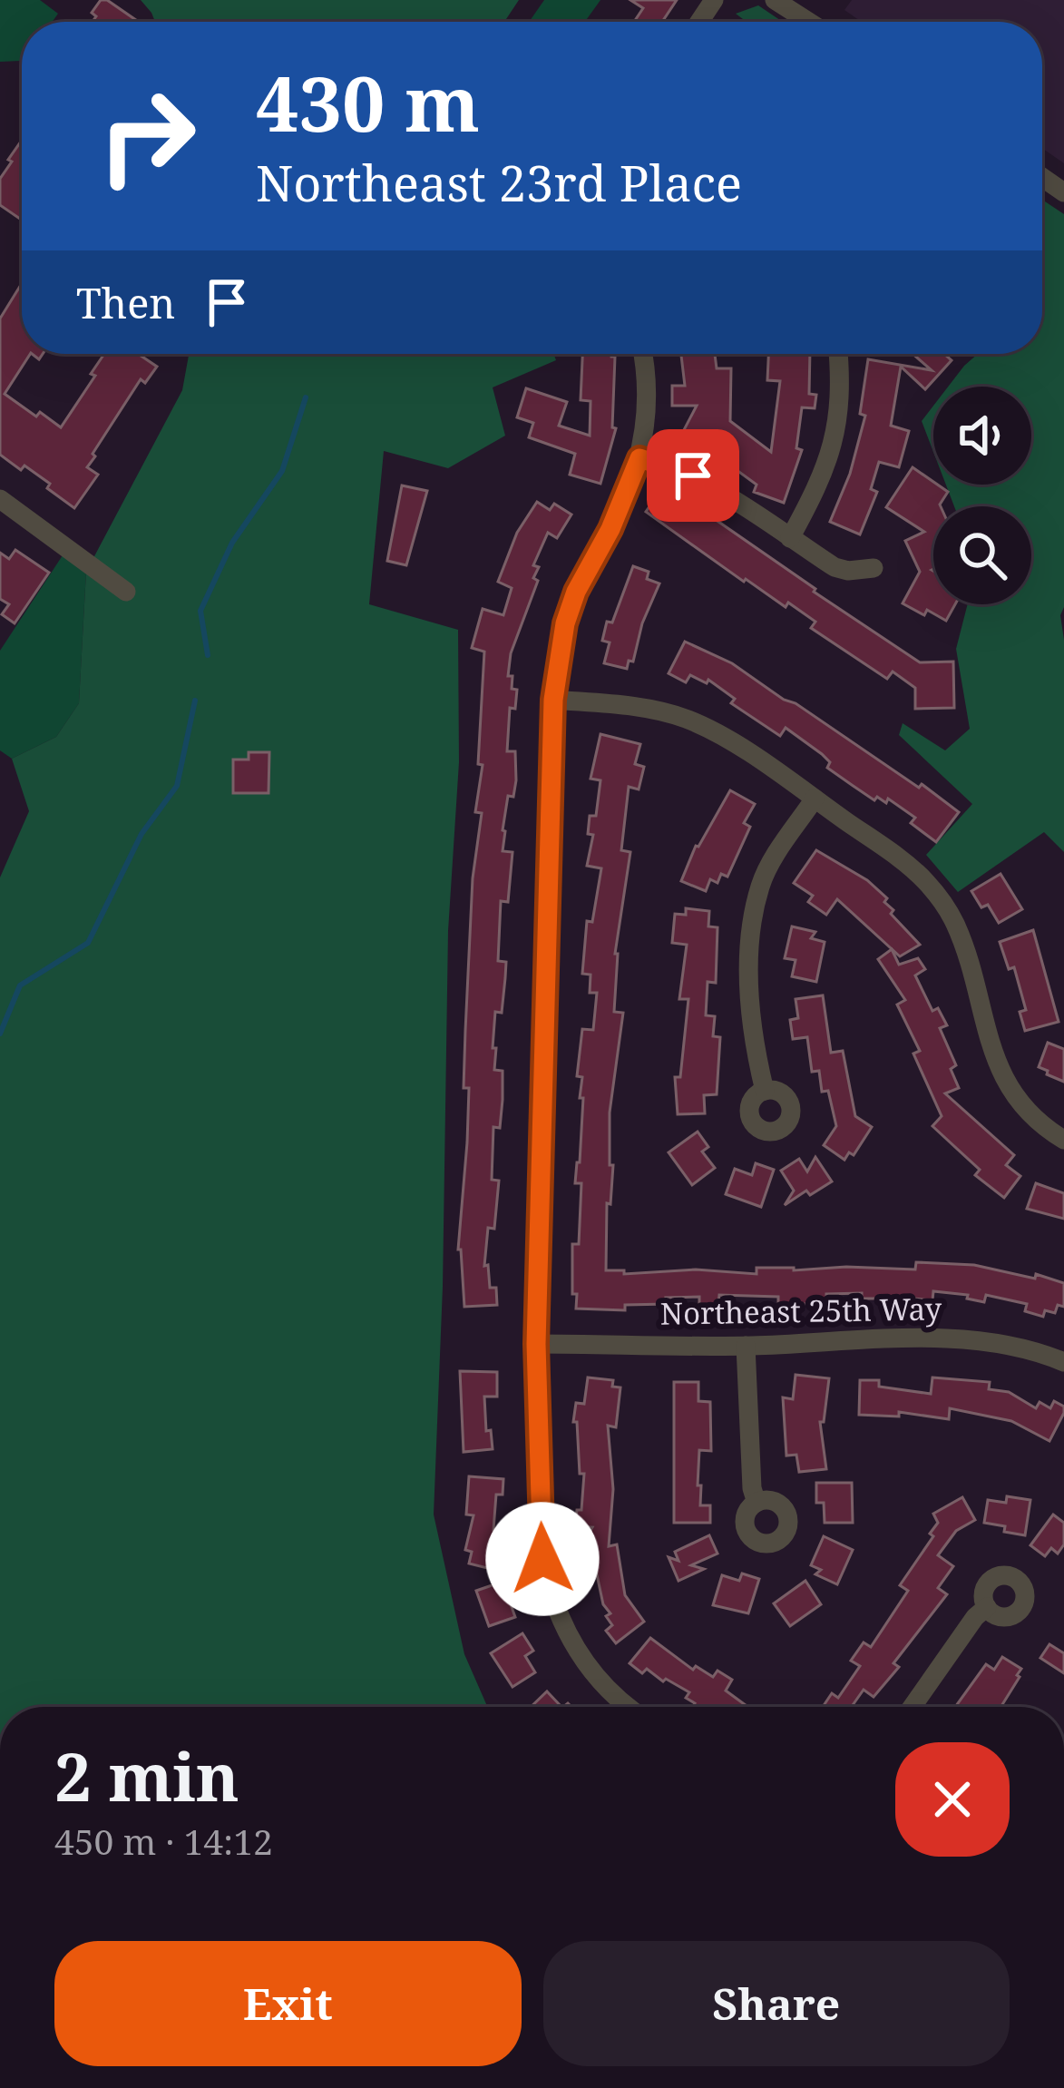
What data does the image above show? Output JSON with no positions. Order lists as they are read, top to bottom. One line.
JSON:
{"streets":{"street":["Northeast 25th Way"]},"page":{"turn":["430 m","Northeast 23rd Place"],"then":"Then","heading":["2 min","450 m · 14:12"],"buttons":["Exit","Share"]}}
